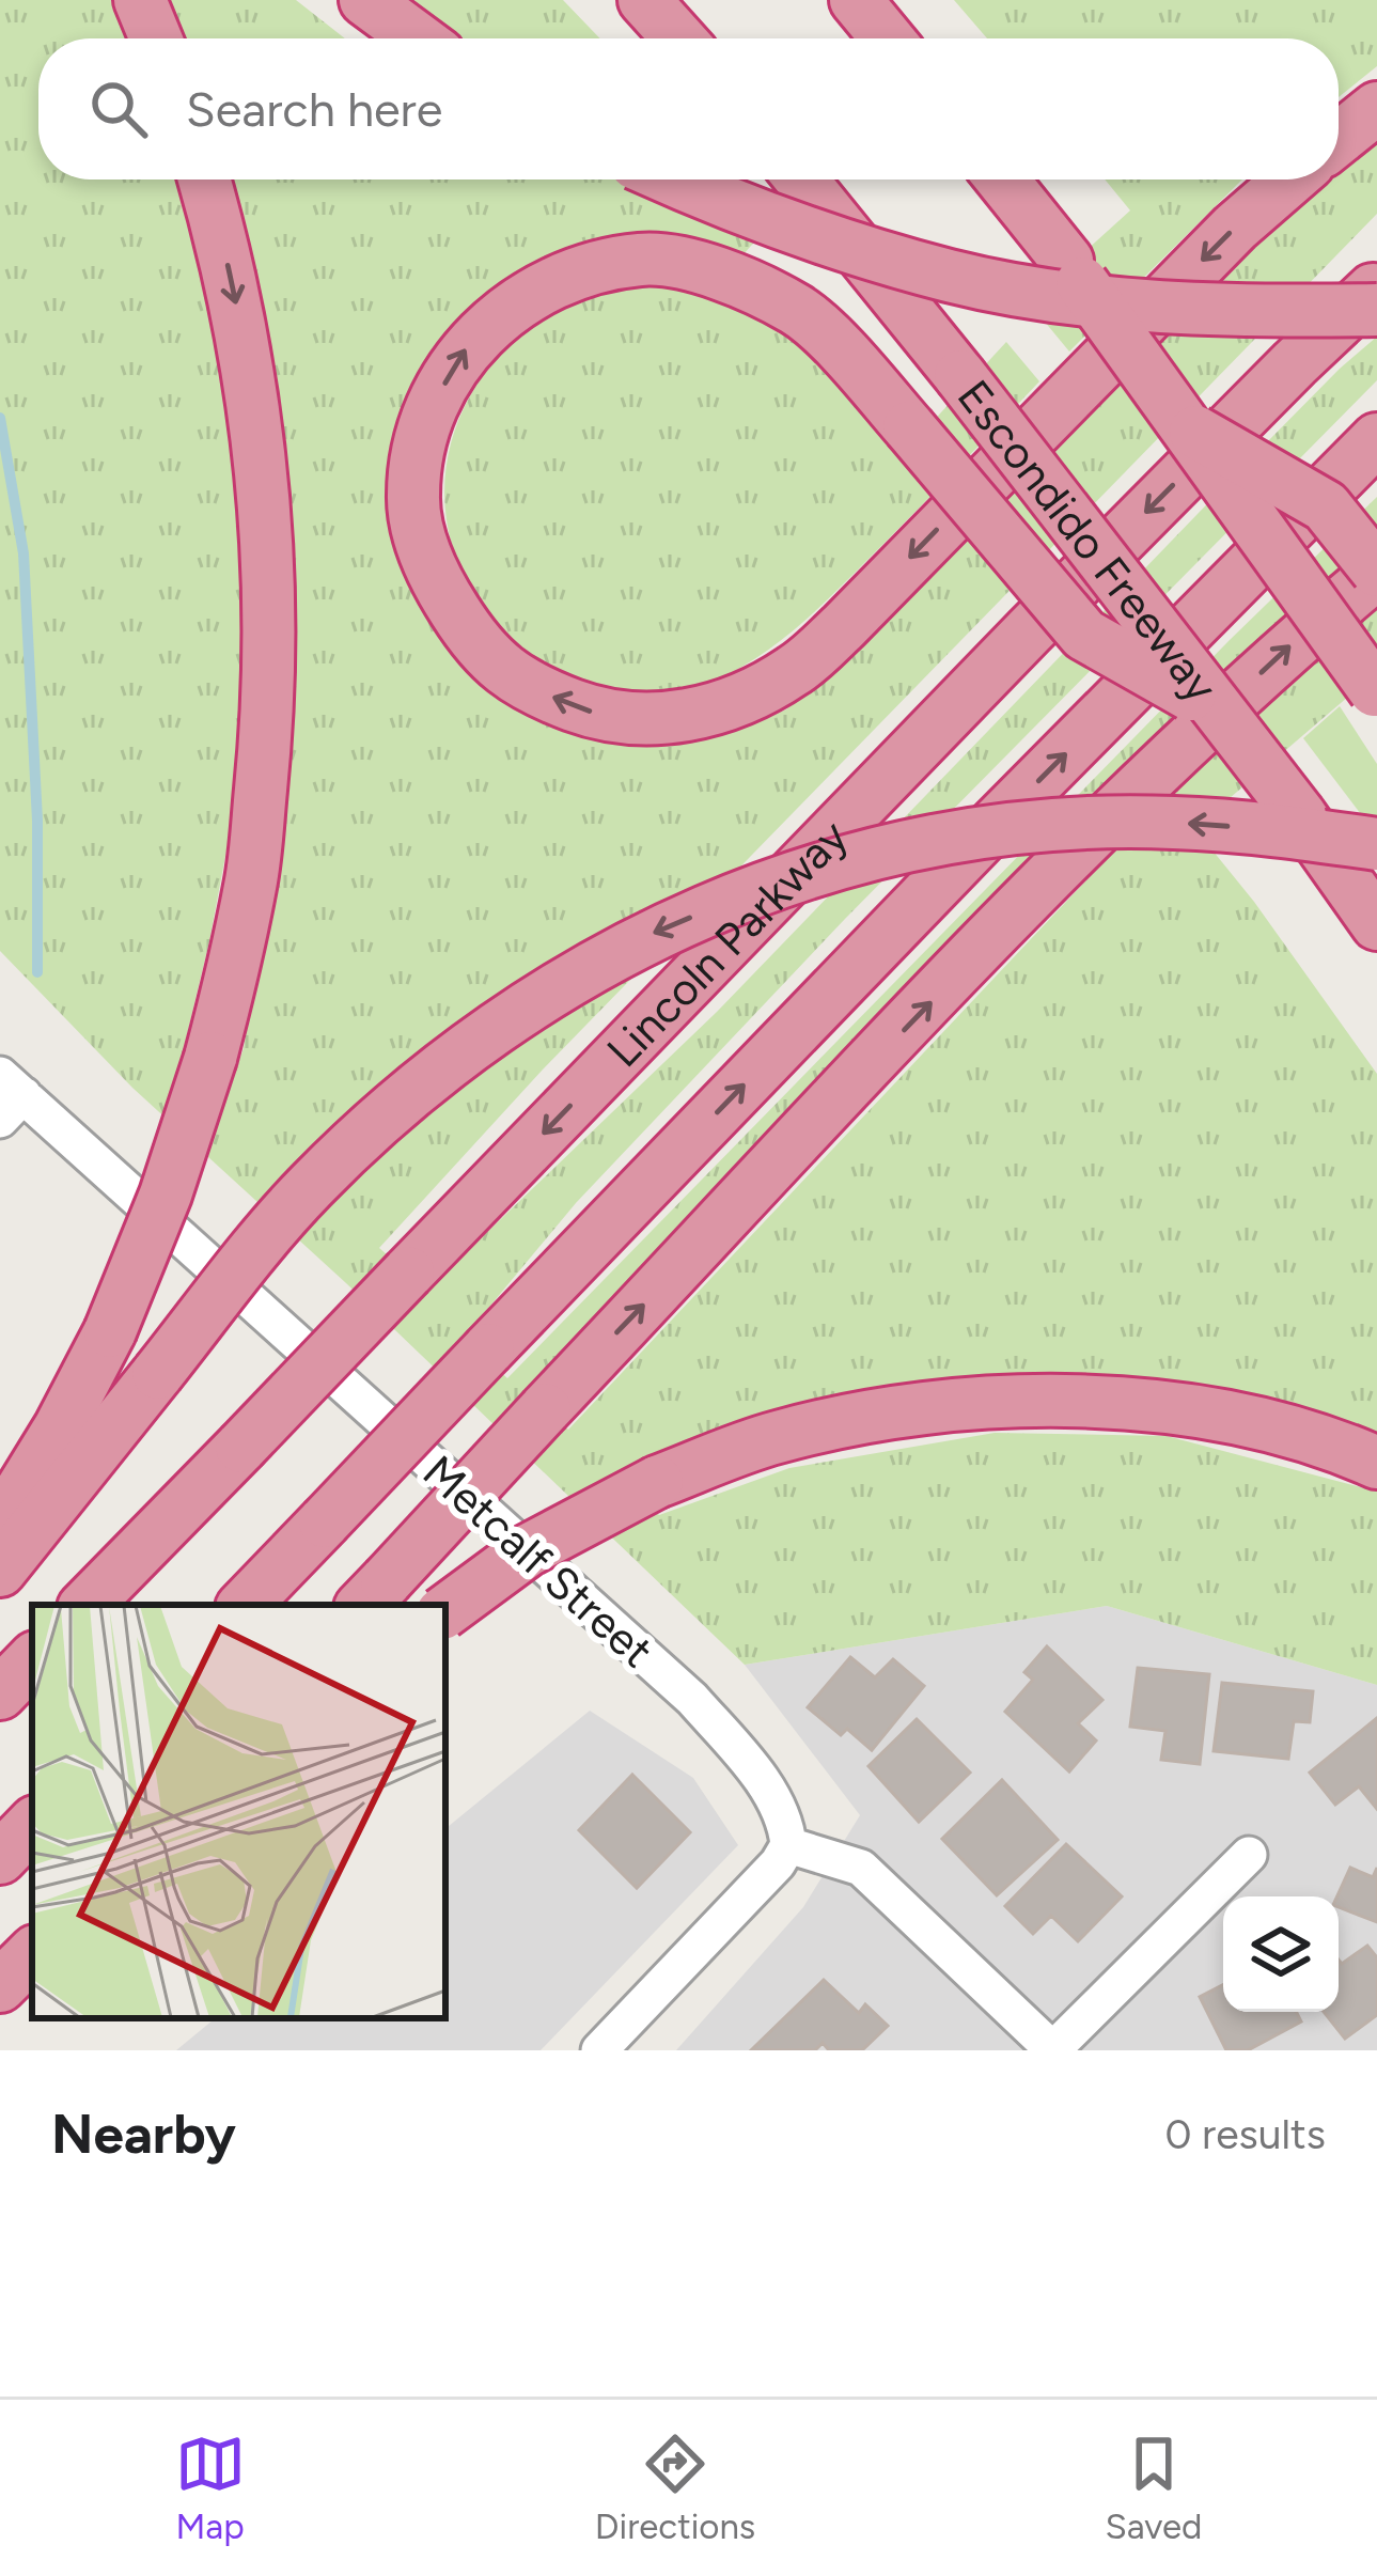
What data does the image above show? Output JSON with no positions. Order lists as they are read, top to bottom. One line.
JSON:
{"streets":{"highway":["Escondido Freeway","Lincoln Parkway"],"street":["Metcalf Street"]},"page":{"search":"Search here","heading":["Nearby","0 results"],"nav":["Map","Directions","Saved"]}}
